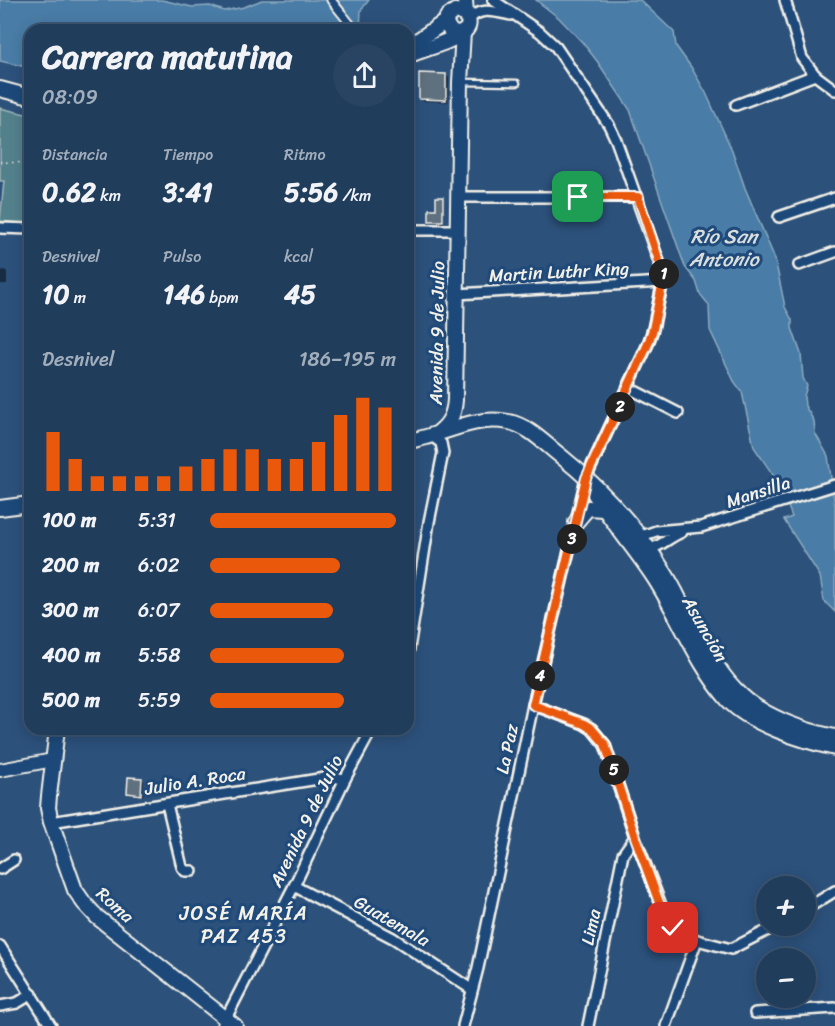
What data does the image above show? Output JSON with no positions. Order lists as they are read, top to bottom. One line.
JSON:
{"streets":{"main road":["Avenida 9 de Julio","Asunción","Roma"],"street":["Martin Luthr King","Mansilla","La Paz","Julio A. Roca","Guatemala","Lima"]},"crossings":[["Martin Luthr King","Avenida 9 de Julio"],["Martin Luthr King","La Paz"],["Avenida 9 de Julio","Asunción"],["Avenida 9 de Julio","Julio A. Roca"],["Avenida 9 de Julio","Roma"],["Avenida 9 de Julio","Guatemala"],["Mansilla","Asunción"],["Asunción","La Paz"],["La Paz","Guatemala"],["Julio A. Roca","Roma"]],"districts":["JOSÉ MARÍA PAZ 453"],"water":["Río San Antonio"],"page":{"heading":["Carrera matutina","08:09"],"stats":[["Distancia","0.62 km"],["Tiempo","3:41"],["Ritmo","5:56 /km"],["Desnivel","10 m"],["Pulso","146 bpm"],["kcal","45"]],"pins":["1","2","3","4","5"],"chart":["Desnivel","186–195 m"],"list":[{"name":"100 m","note":"5:31"},{"name":"200 m","note":"6:02"},{"name":"300 m","note":"6:07"},{"name":"400 m","note":"5:58"},{"name":"500 m","note":"5:59"}],"map_buttons":["+","−"]}}
